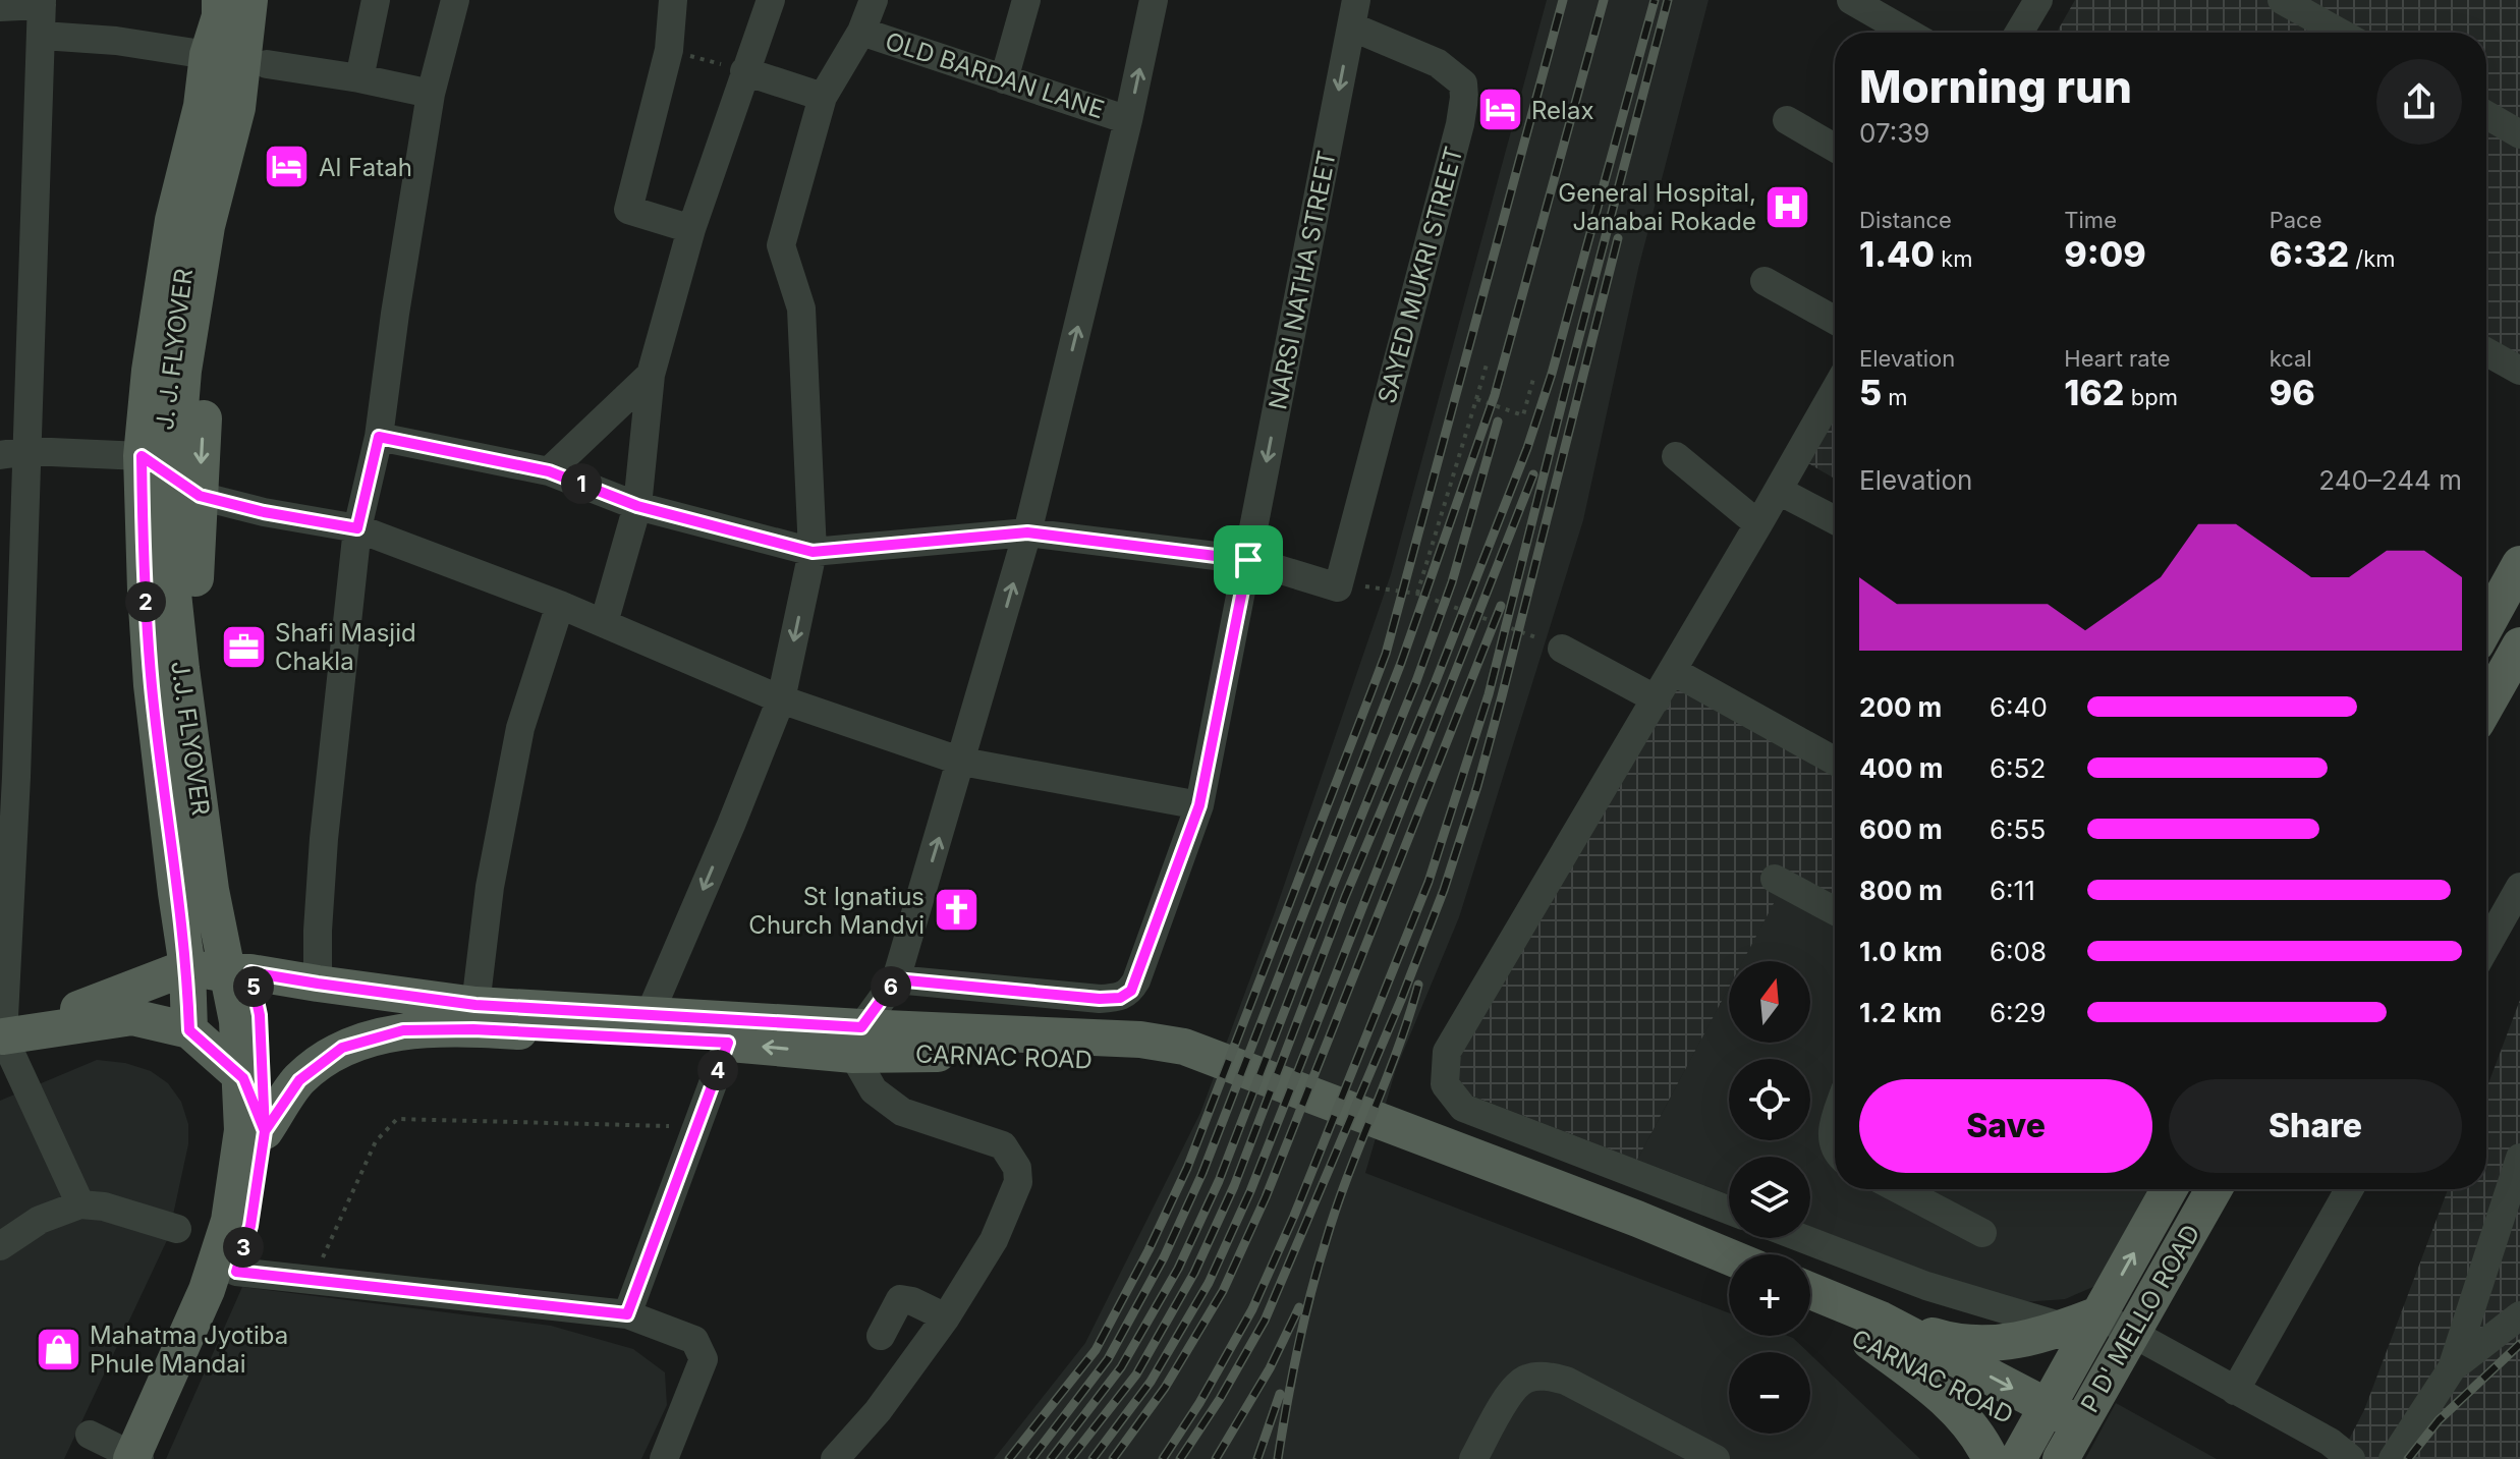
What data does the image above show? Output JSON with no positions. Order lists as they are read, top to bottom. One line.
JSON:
{"streets":{"main road":["J. J. FLYOVER","J.J. FLYOVER","CARNAC ROAD","P D' MELLO ROAD"],"street":["OLD BARDAN LANE","SAYED MUKRI STREET","NARSI NATHA STREET"]},"crossings":[["SAYED MUKRI STREET","NARSI NATHA STREET"],["CARNAC ROAD","P D' MELLO ROAD"]],"places":{"hotel":["Relax","Al Fatah"],"hospital":["General Hospital, Janabai Rokade"],"office":["Shafi Masjid Chakla"],"church":["St Ignatius Church Mandvi"],"shop":["Mahatma Jyotiba Phule Mandai"]},"north":"top","page":{"heading":["Morning run","07:39"],"stats":[["Distance","1.40 km"],["Time","9:09"],["Pace","6:32 /km"],["Elevation","5 m"],["Heart rate","162 bpm"],["kcal","96"]],"chart":["Elevation","240–244 m"],"pins":["1","2","5","6","4","3"],"list":[{"name":"200 m","note":"6:40"},{"name":"400 m","note":"6:52"},{"name":"600 m","note":"6:55"},{"name":"800 m","note":"6:11"},{"name":"1.0 km","note":"6:08"},{"name":"1.2 km","note":"6:29"}],"map_buttons":["+","−"],"buttons":["Save","Share"]}}
